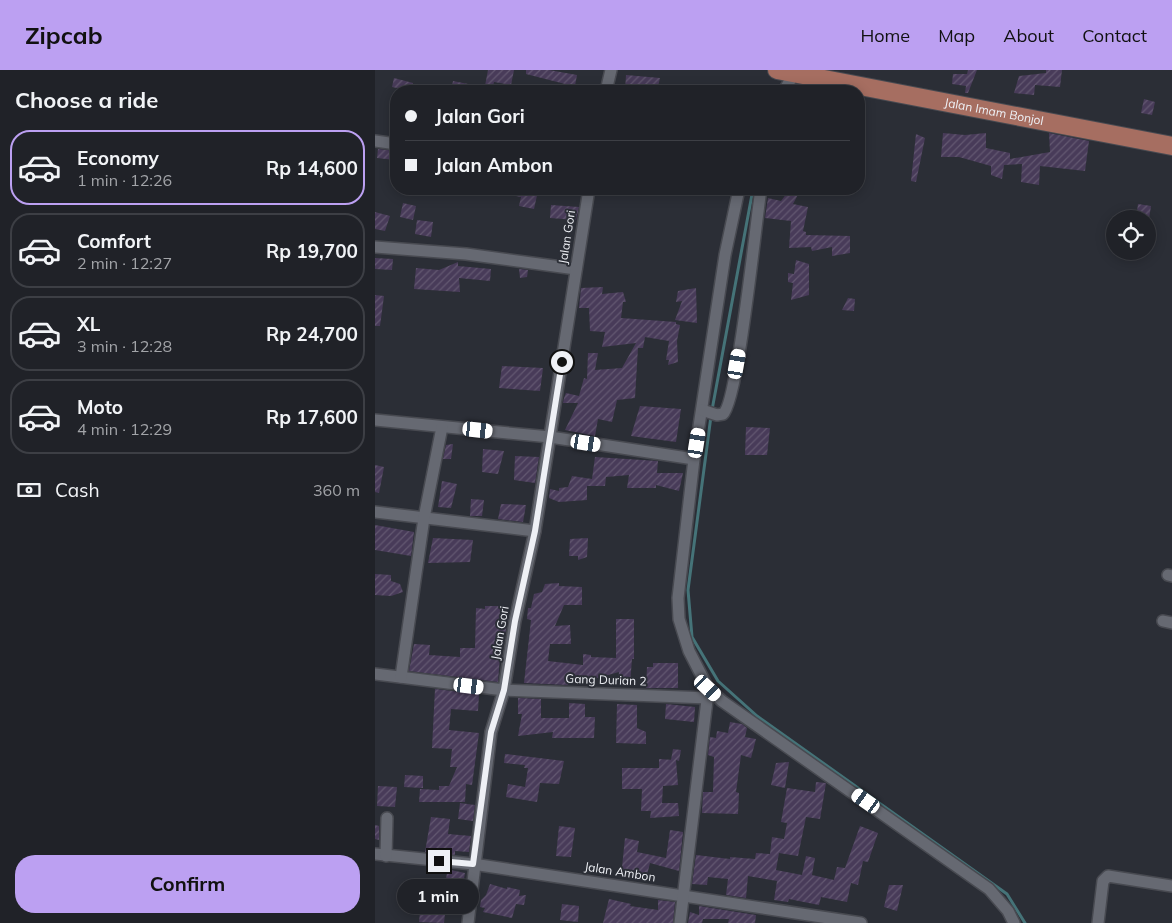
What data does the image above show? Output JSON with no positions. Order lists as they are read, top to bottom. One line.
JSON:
{"streets":{"main road":["Jalan Imam Bonjol"],"street":["Jalan Gori","Gang Durian 2","Jalan Ambon"]},"crossings":[["Jalan Gori","Gang Durian 2"],["Jalan Gori","Jalan Ambon"]],"page":{"header":"Zipcab","nav":["Home","Map","About","Contact"],"heading":"Choose a ride","banner":["Jalan Gori","Jalan Ambon"],"list":[{"name":"Economy","note":"1 min · 12:26","value":"Rp 14,600"},{"name":"Comfort","note":"2 min · 12:27","value":"Rp 19,700"},{"name":"XL","note":"3 min · 12:28","value":"Rp 24,700"},{"name":"Moto","note":"4 min · 12:29","value":"Rp 17,600"}],"pay":["Cash","360 m"],"buttons":"Confirm","bubble":"1 min"}}
